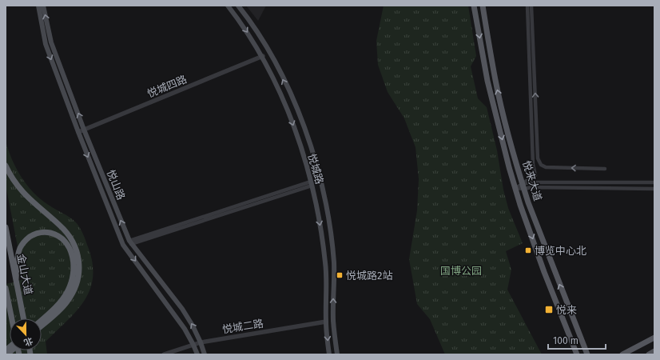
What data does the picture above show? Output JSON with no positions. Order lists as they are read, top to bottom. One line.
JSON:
{"streets":{"highway":["金山大道"],"main road":["悦城路","悦来大道","悦山路"],"street":["悦城四路","悦城二路"]},"crossings":[["悦城四路","悦城路"],["悦城四路","悦山路"],["悦城路","悦城二路"],["悦山路","悦城二路"]],"parks":["国博公园"],"places":{"transit":["博览中心北","悦城路2站","悦来"]},"scale_bar":"100 m","north":"bottom"}
